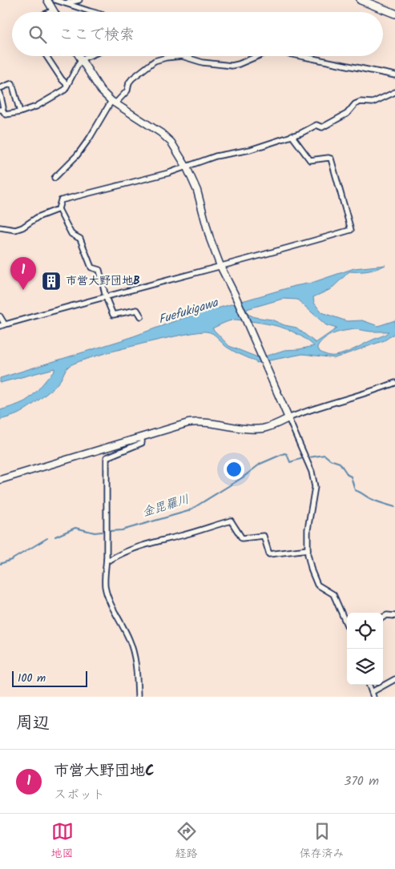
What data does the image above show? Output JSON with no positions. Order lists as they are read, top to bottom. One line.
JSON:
{"water":["Fuefukigawa","金毘羅川"],"places":{"building":["市営大野団地B"]},"scale_bar":"100 m","page":{"search":"ここで検索","pins":"1","scale":"100 m","heading":"周辺","list":[{"mark":"1","name":"市営大野団地C","note":"スポット","value":"370 m"}],"nav":["地図","経路","保存済み"]}}
